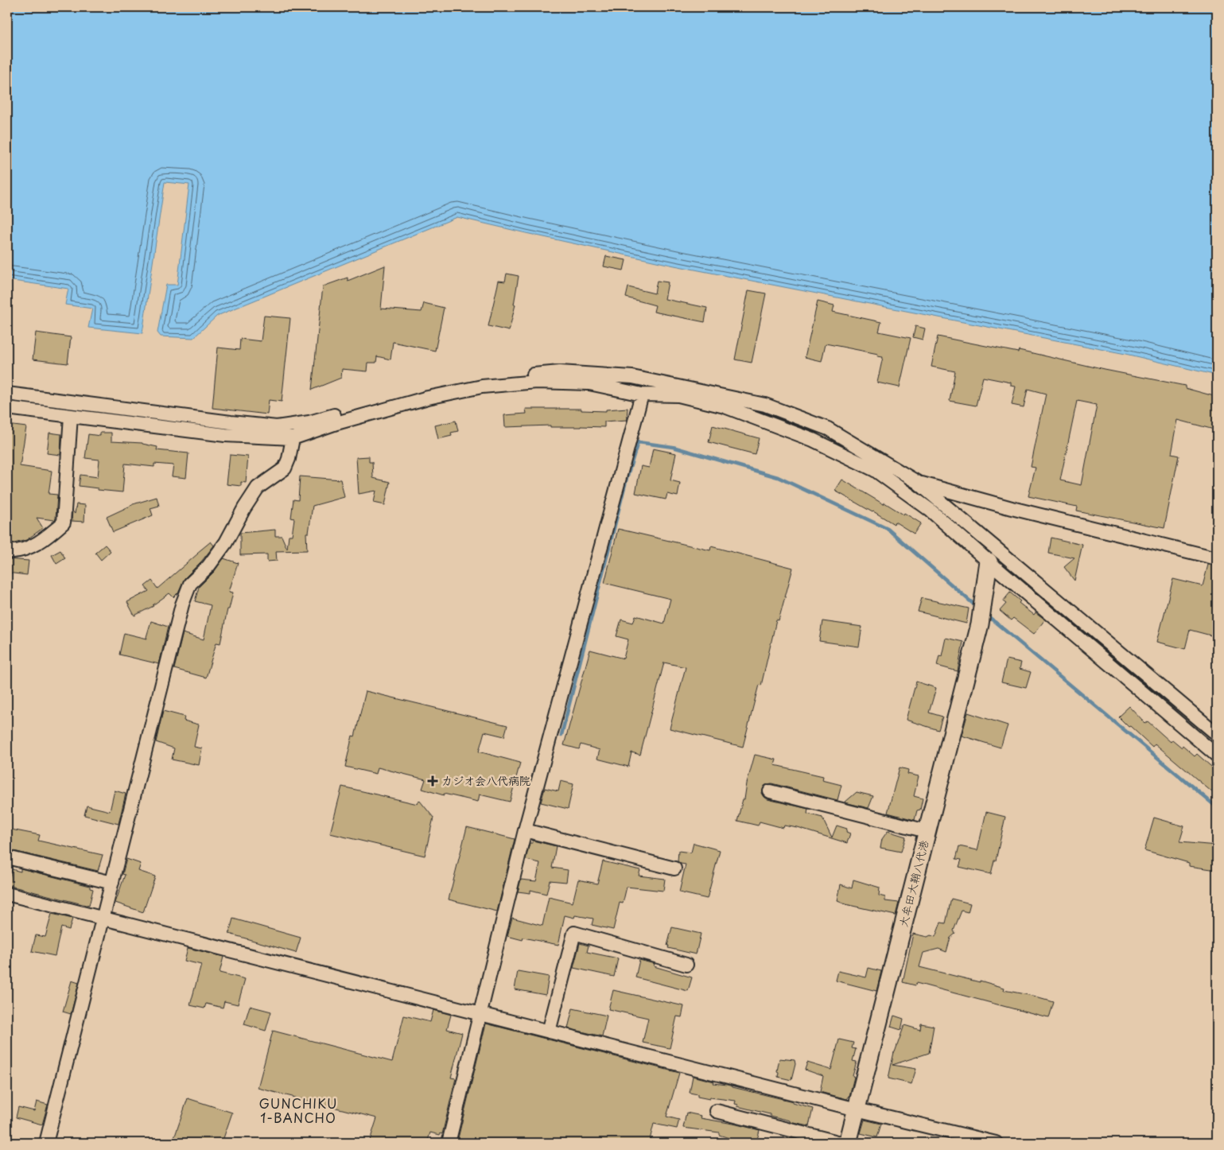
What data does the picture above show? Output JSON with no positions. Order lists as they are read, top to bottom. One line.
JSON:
{"streets":{"main road":["大牟田大鞘八代港"]},"districts":["GUNCHIKU 1-BANCHO"],"places":{"health":["カジオ会八代病院"]}}
